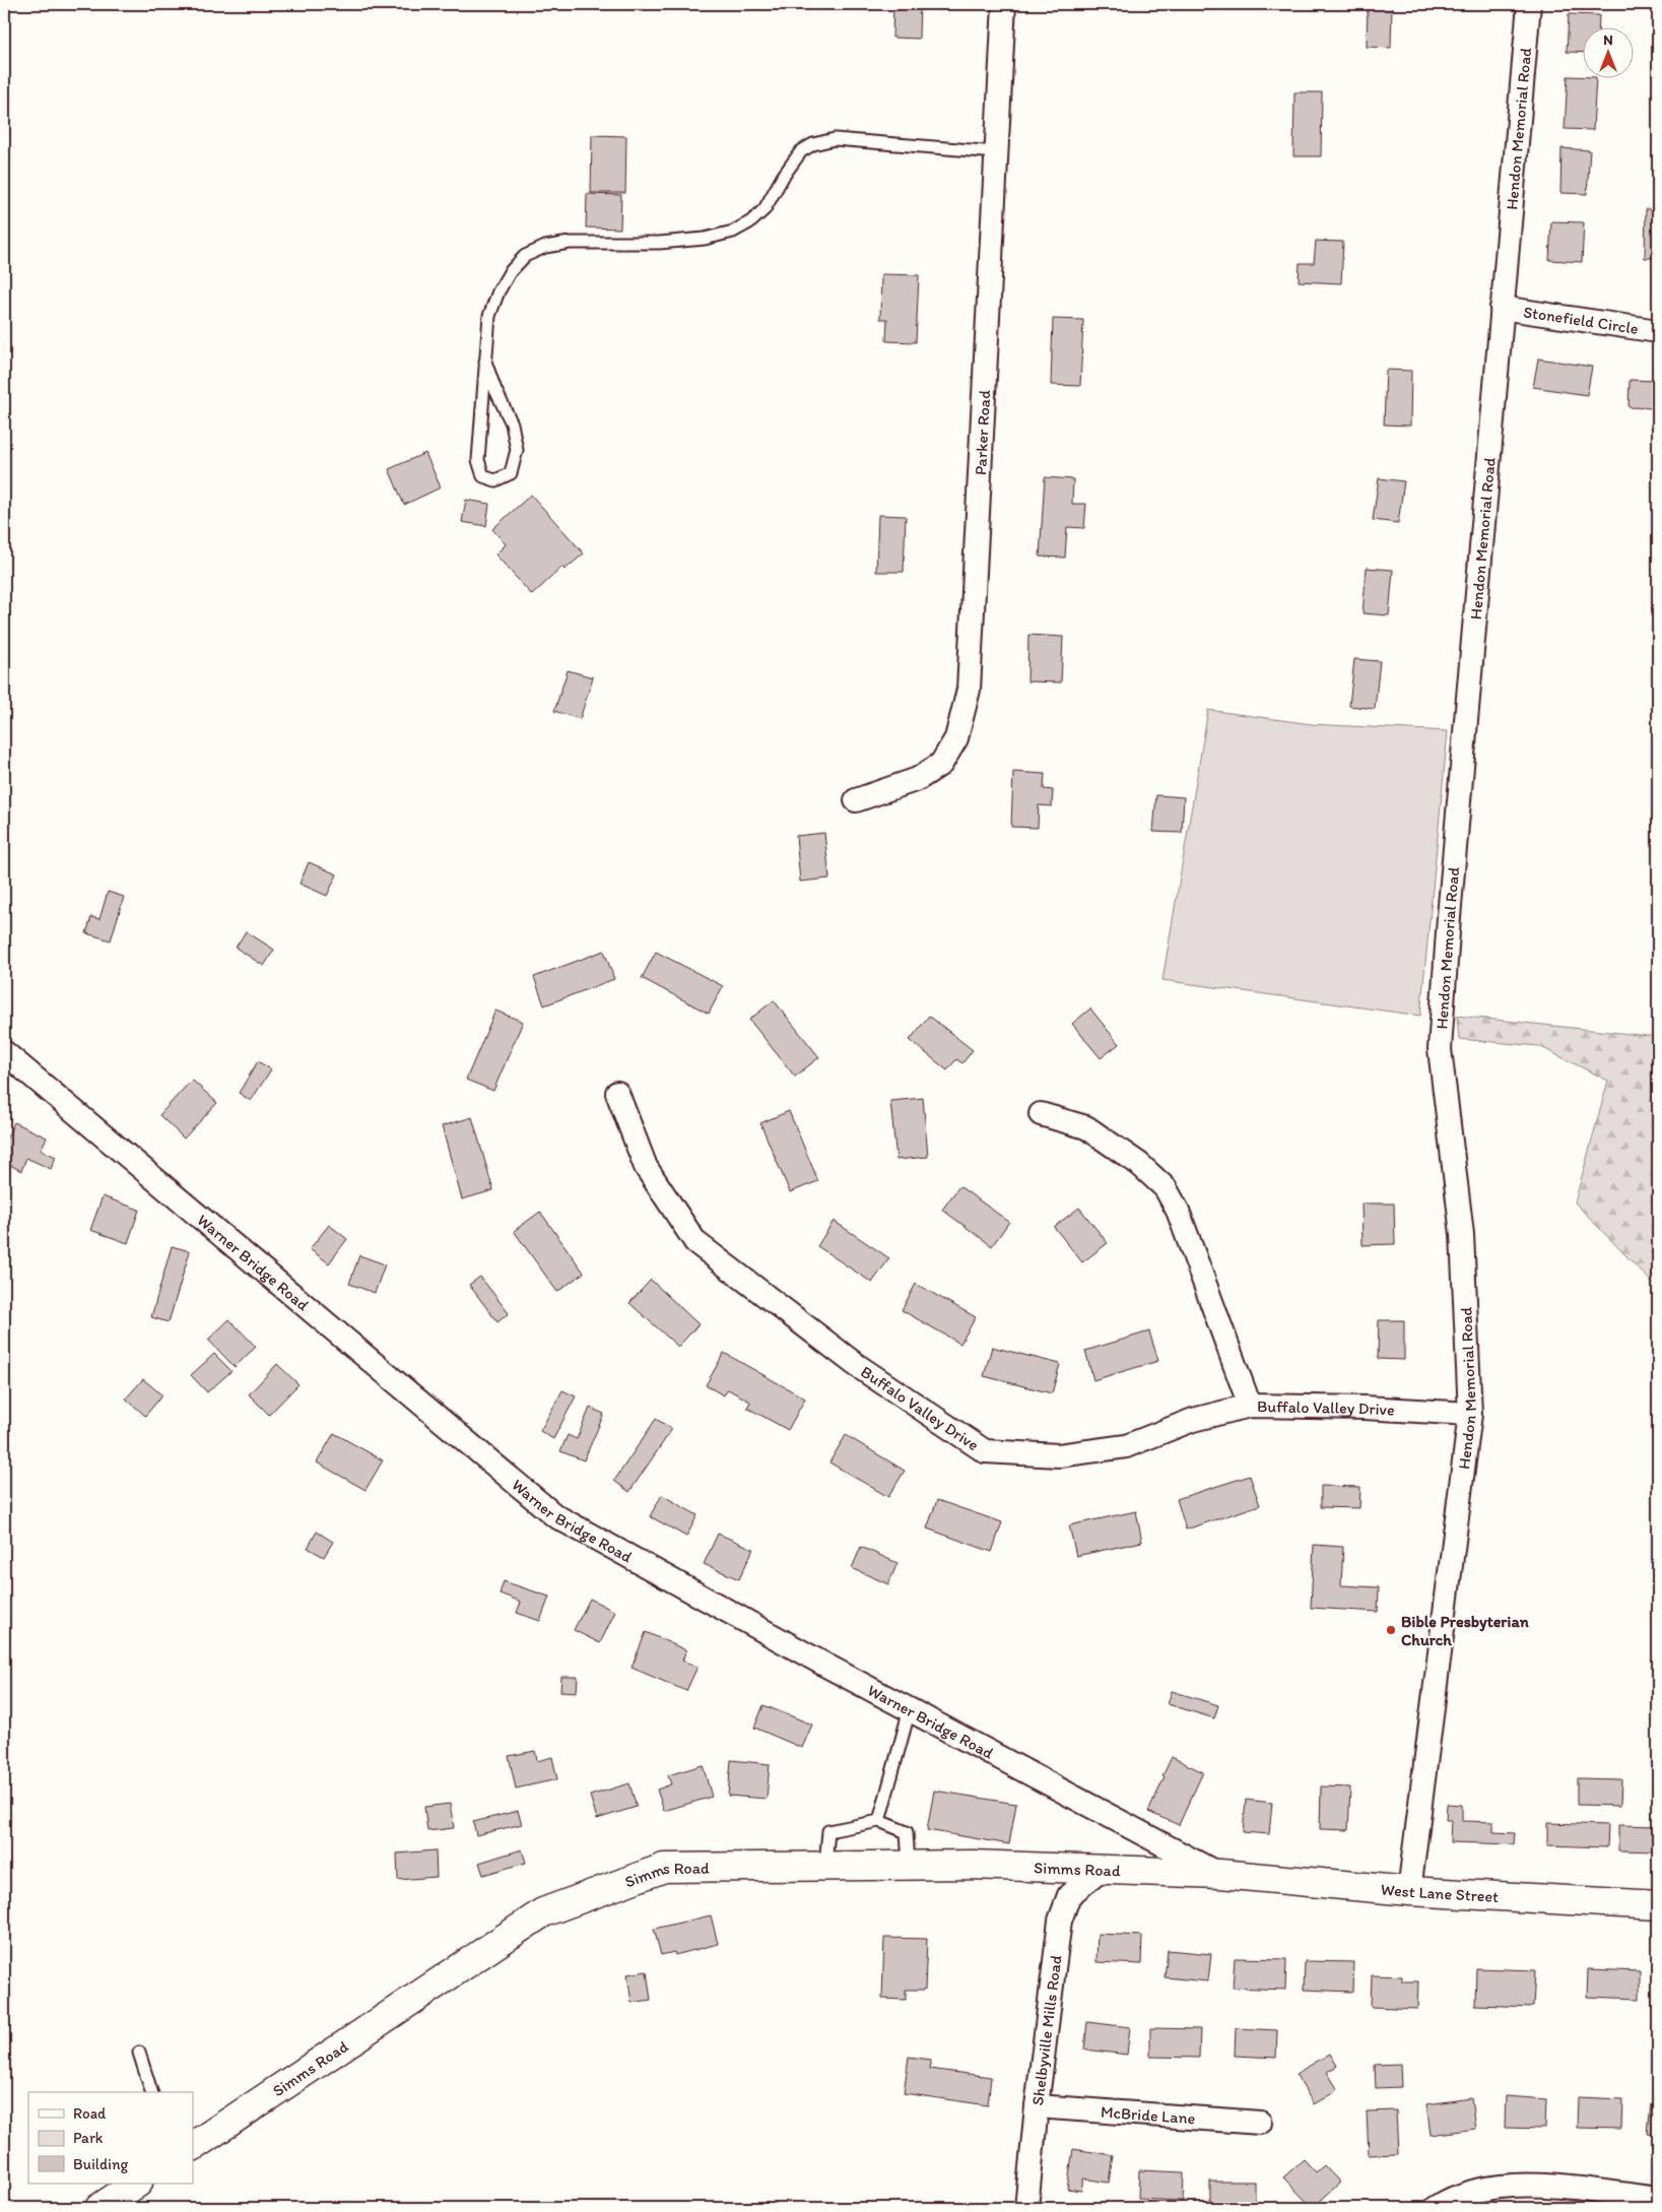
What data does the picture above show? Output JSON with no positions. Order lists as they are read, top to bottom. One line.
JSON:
{"streets":{"street":["Hendon Memorial Road","Stonefield Circle","Parker Road","Warner Bridge Road","Buffalo Valley Drive","Simms Road","West Lane Street","Shelbyville Mills Road","McBride Lane"]},"crossings":[["Hendon Memorial Road","Stonefield Circle"],["Hendon Memorial Road","Buffalo Valley Drive"],["Hendon Memorial Road","West Lane Street"],["Warner Bridge Road","Simms Road"],["Warner Bridge Road","West Lane Street"],["Simms Road","West Lane Street"],["Simms Road","Shelbyville Mills Road"],["Shelbyville Mills Road","McBride Lane"]],"places":["Bible Presbyterian Church"],"legend":["Road","Park","Building"],"north":"top"}
